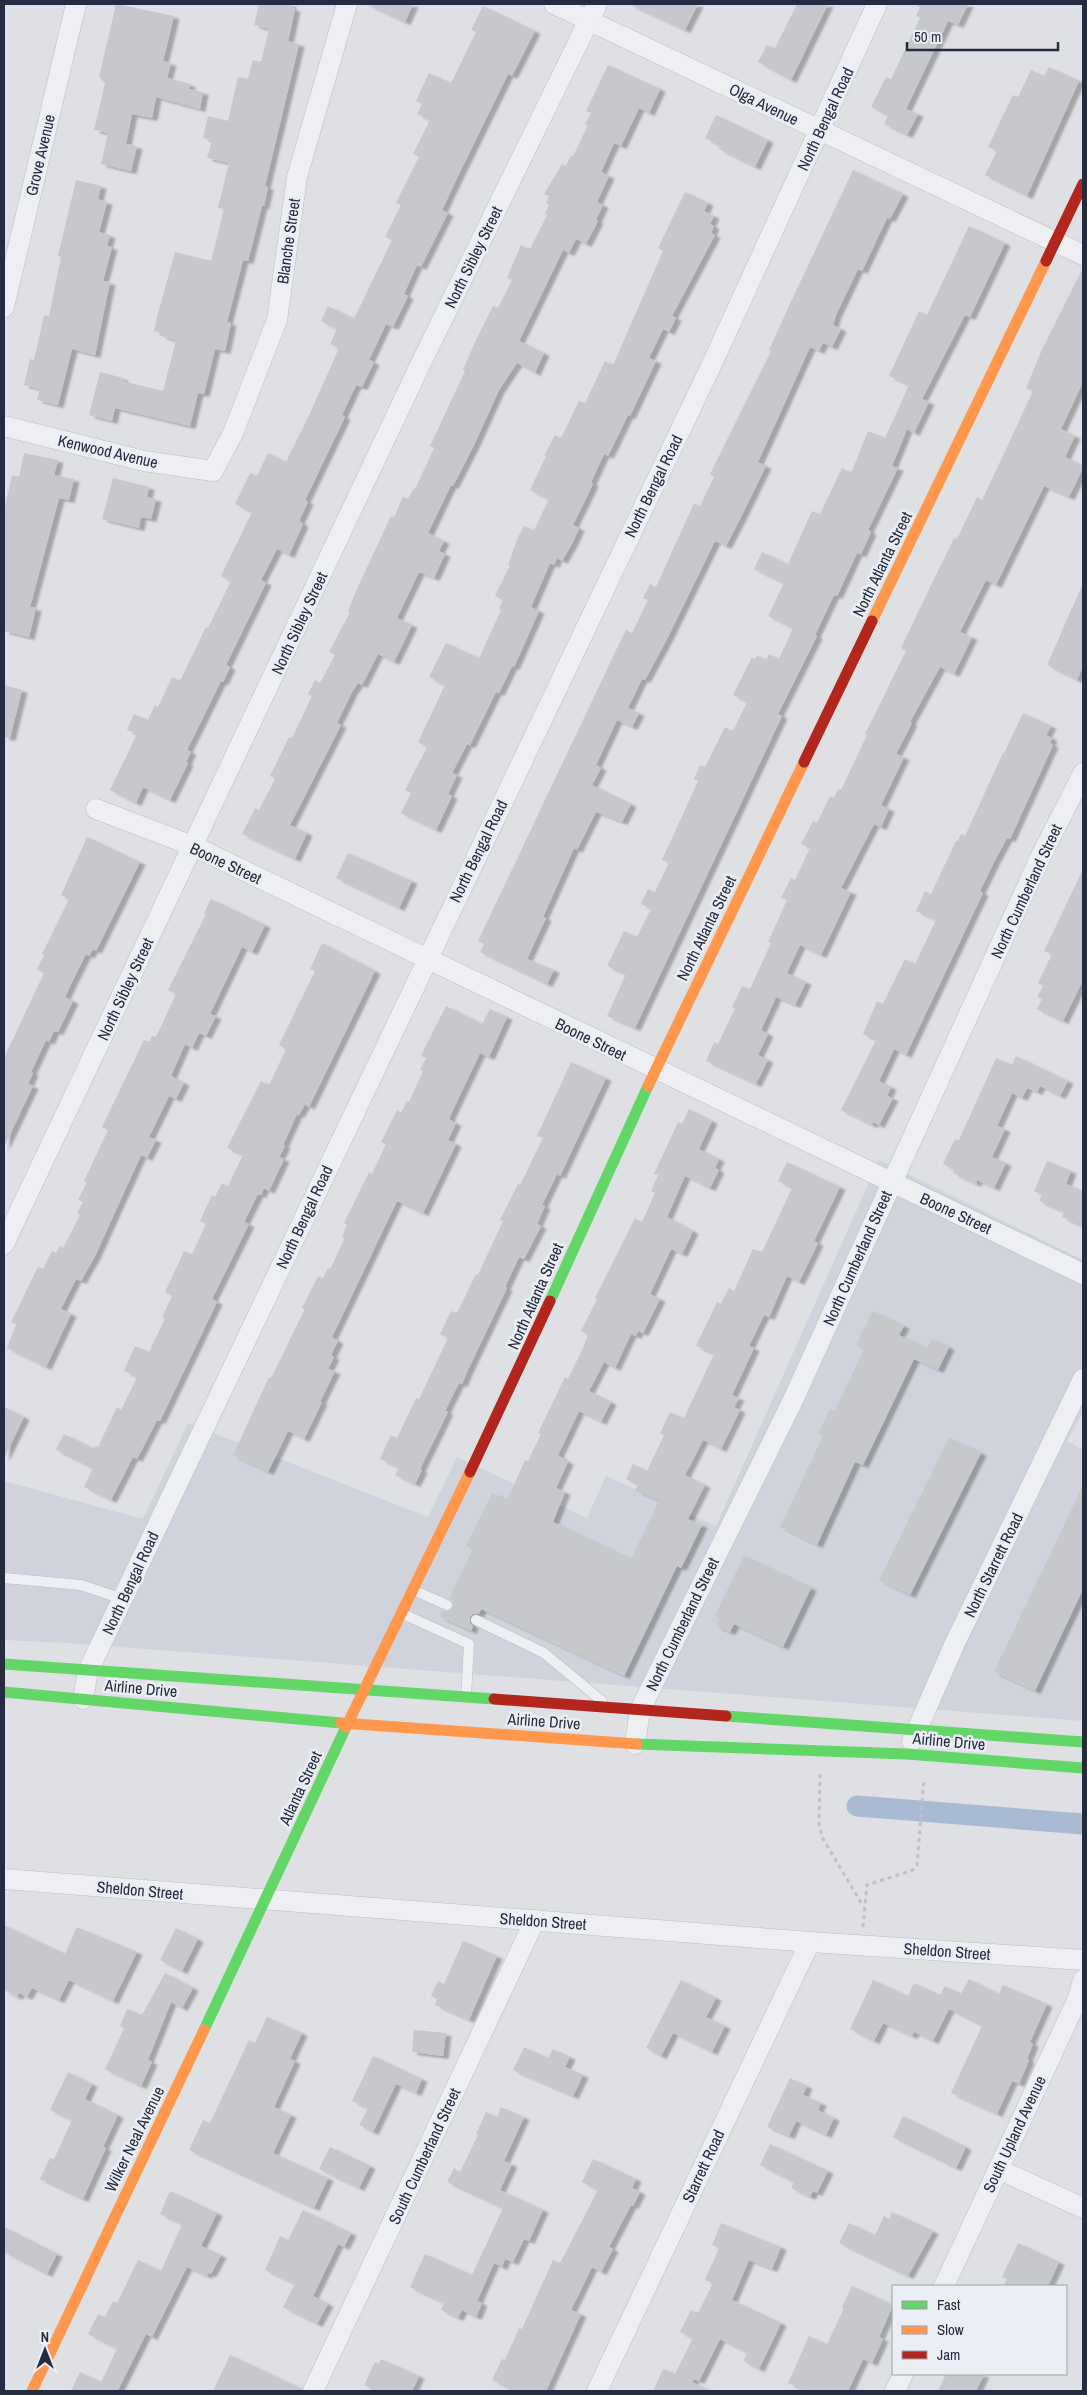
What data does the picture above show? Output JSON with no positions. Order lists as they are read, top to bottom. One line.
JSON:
{"streets":{"main road":["North Atlanta Street","Airline Drive","Atlanta Street","Wilker Neal Avenue"],"street":["Olga Avenue","North Bengal Road","Grove Avenue","Blanche Street","North Sibley Street","Kenwood Avenue","Boone Street","North Cumberland Street","North Starrett Road","Sheldon Street","South Upland Avenue","South Cumberland Street","Starrett Road"]},"crossings":[["Olga Avenue","North Bengal Road"],["Olga Avenue","North Sibley Street"],["Olga Avenue","North Atlanta Street"],["North Bengal Road","Boone Street"],["North Bengal Road","Airline Drive"],["Blanche Street","Kenwood Avenue"],["North Sibley Street","Boone Street"],["North Atlanta Street","Boone Street"],["North Atlanta Street","Airline Drive"],["North Atlanta Street","Atlanta Street"],["Boone Street","North Cumberland Street"],["North Cumberland Street","Airline Drive"],["North Starrett Road","Airline Drive"],["Airline Drive","Atlanta Street"],["Atlanta Street","Sheldon Street"],["Atlanta Street","Wilker Neal Avenue"],["Sheldon Street","Wilker Neal Avenue"],["Sheldon Street","South Cumberland Street"],["Sheldon Street","Starrett Road"]],"legend":["Fast","Slow","Jam"],"scale_bar":"50 m","north":"top"}
